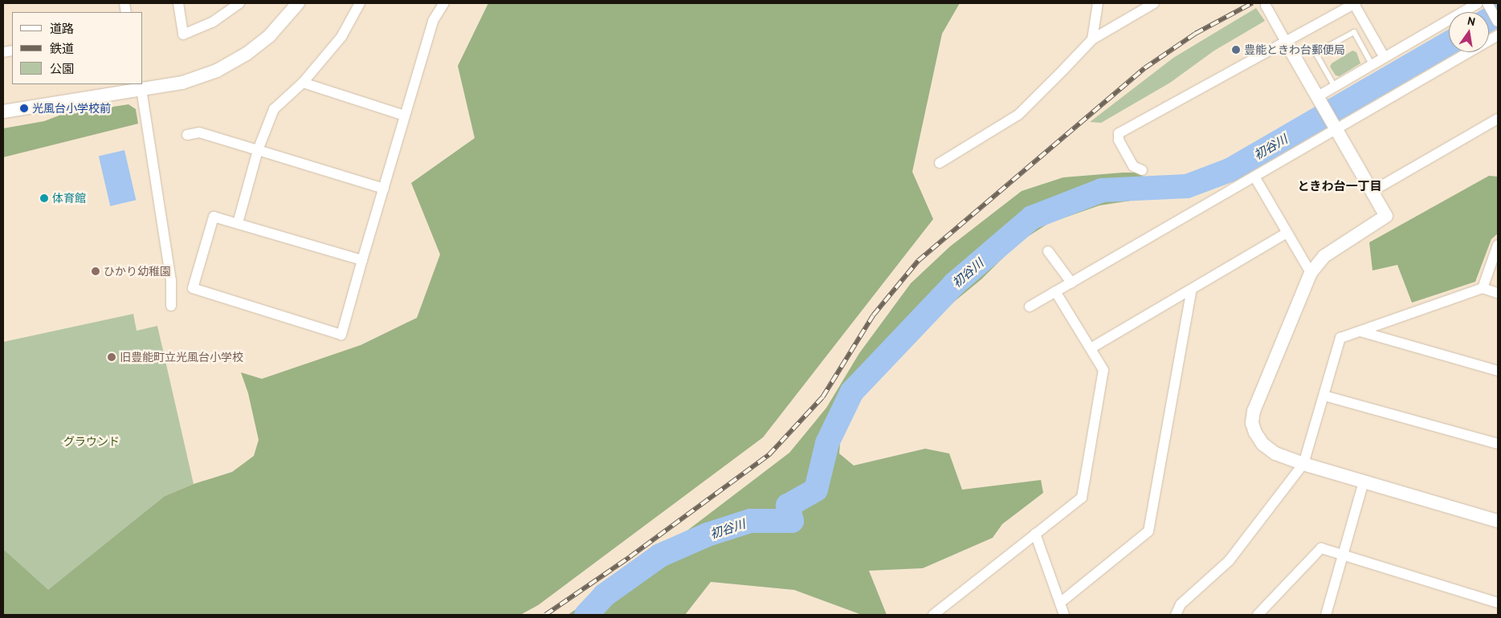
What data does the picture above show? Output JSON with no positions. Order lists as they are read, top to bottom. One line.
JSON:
{"districts":["ときわ台一丁目"],"water":["初谷川"],"parks":["グラウンド"],"places":["豊能ときわ台郵便局","光風台小学校前","体育館","ひかり幼稚園","旧豊能町立光風台小学校"],"legend":["道路","鉄道","公園"],"north":"top"}
